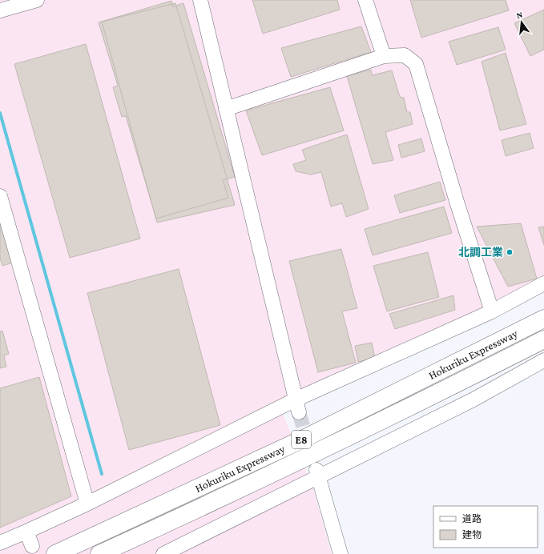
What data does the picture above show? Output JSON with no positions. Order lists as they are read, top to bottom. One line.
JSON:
{"streets":{"highway":["Hokuriku Expressway","E8"]},"places":["北調工業"],"legend":["道路","建物"],"north":"top"}
